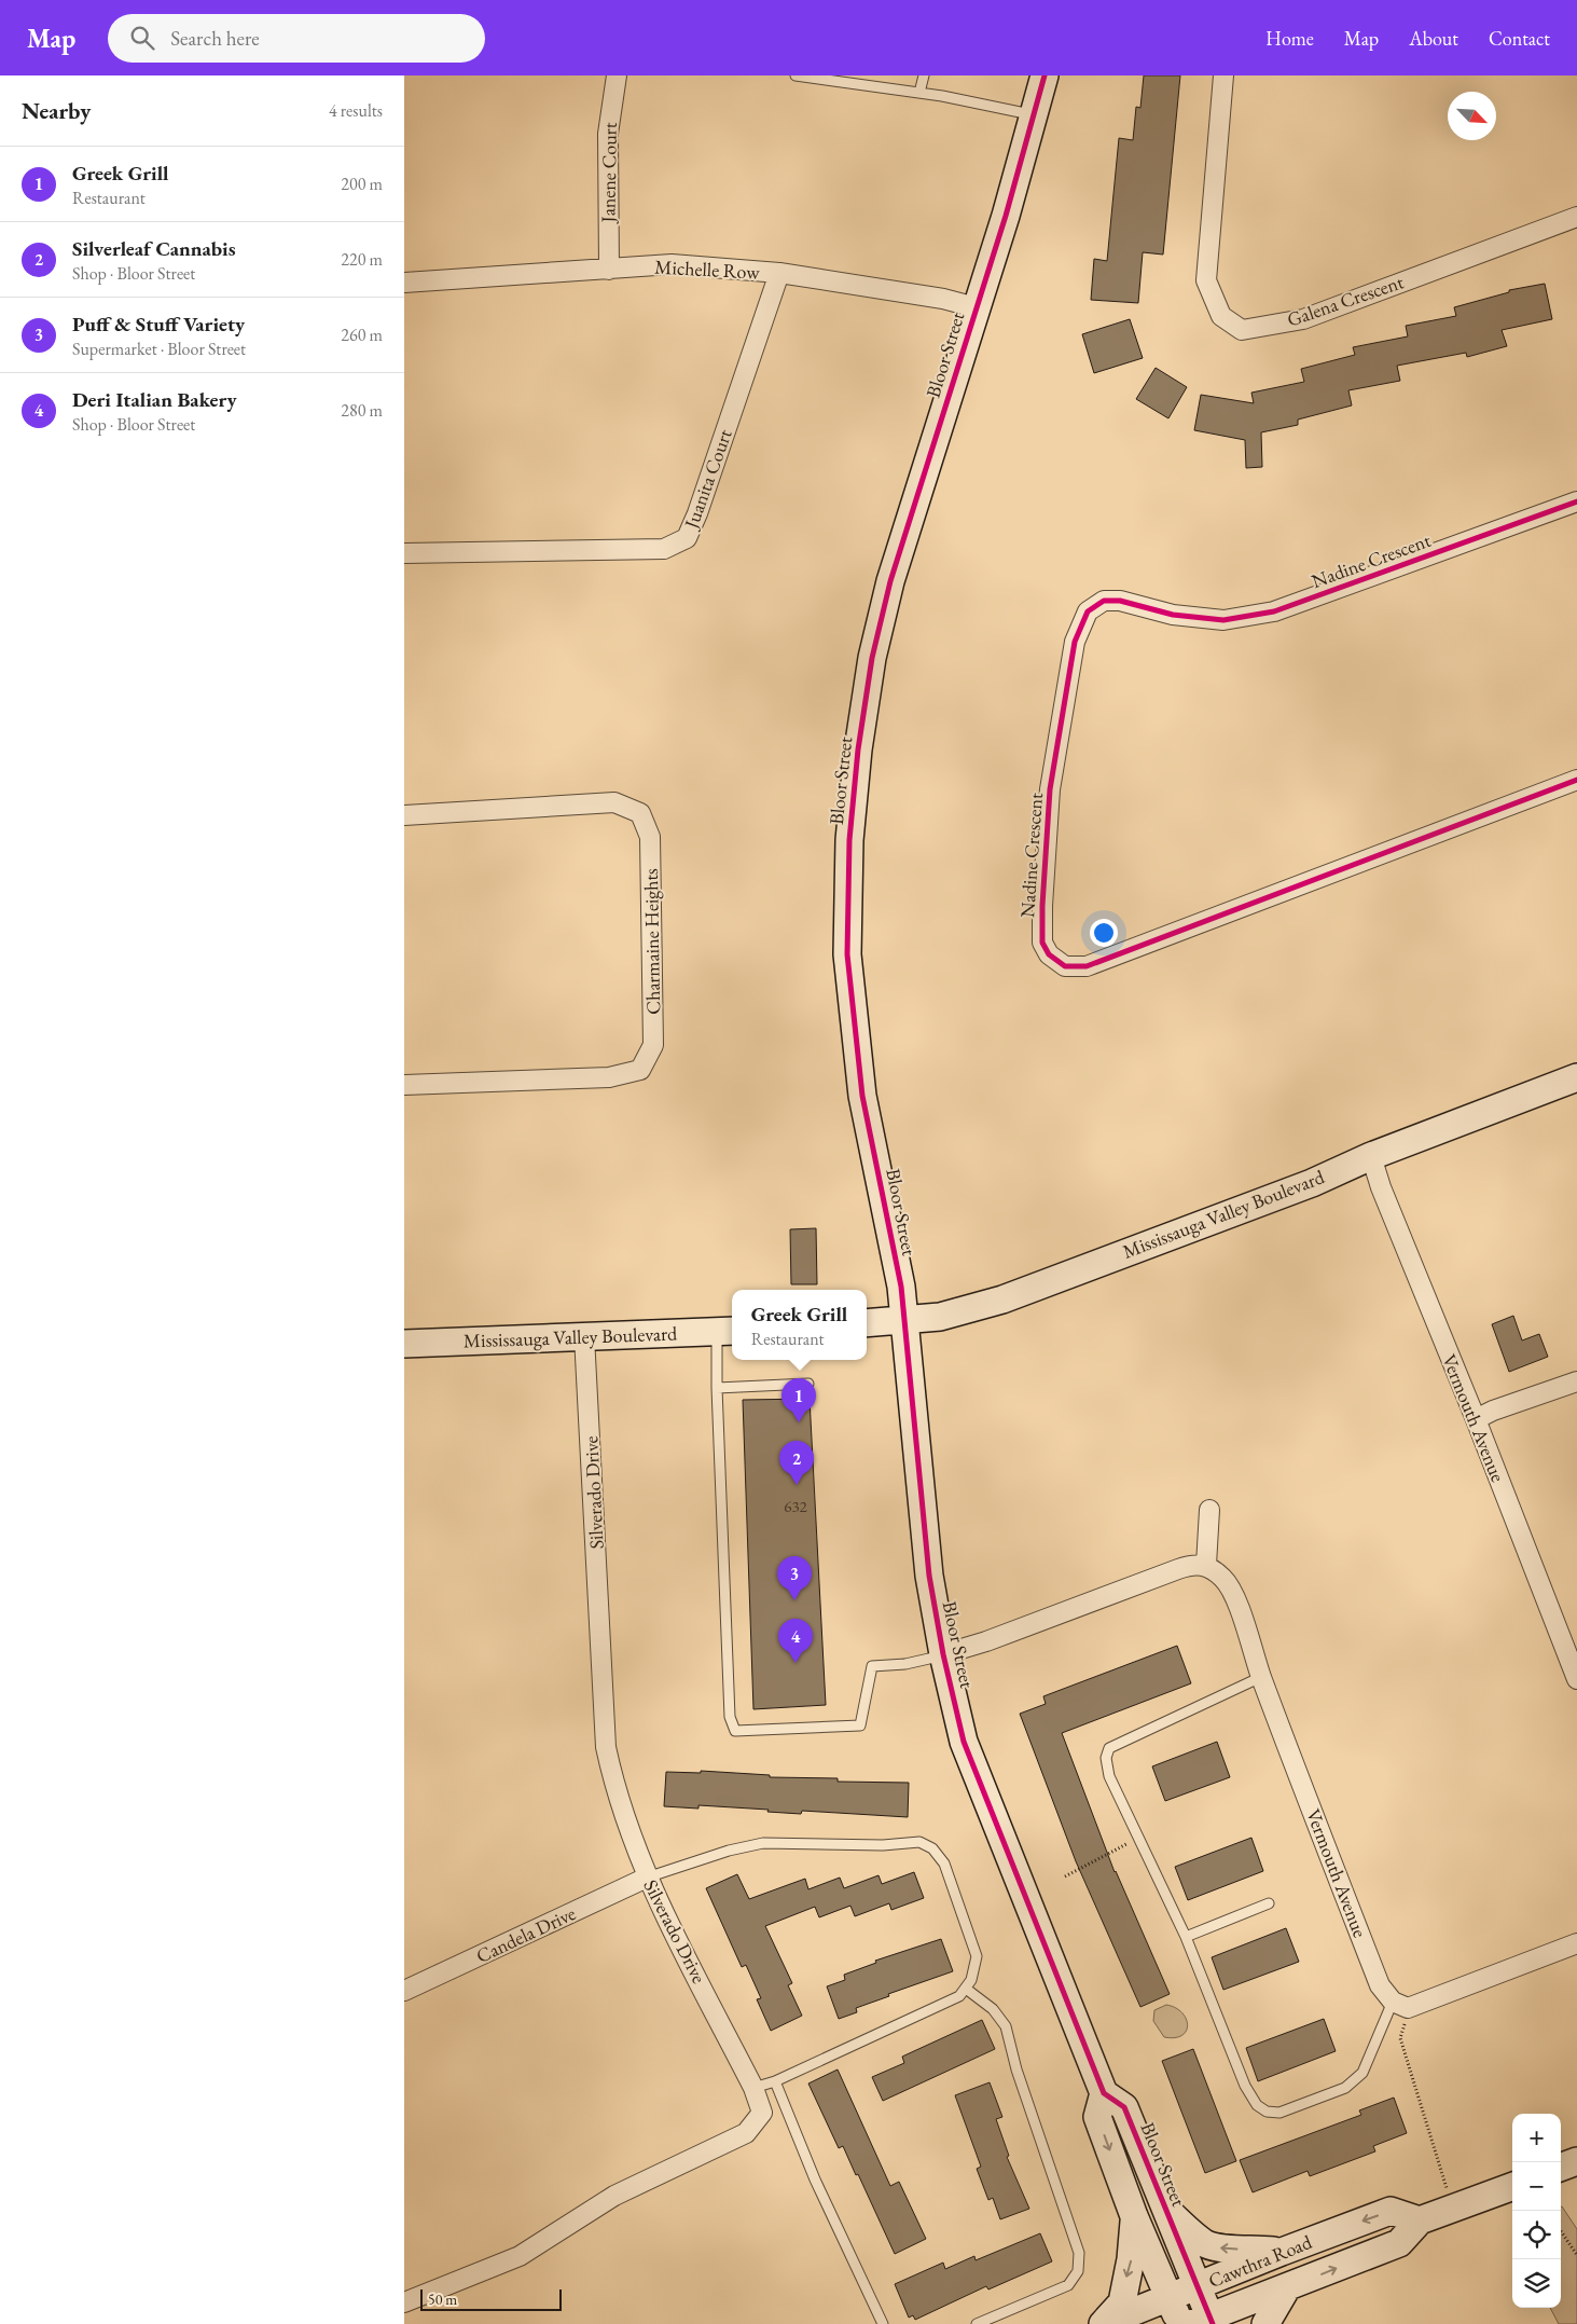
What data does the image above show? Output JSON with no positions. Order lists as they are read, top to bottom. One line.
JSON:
{"streets":{"street":["Janene Court","Michelle Row","Galena Crescent","Bloor Street","Juanita Court","Nadine Crescent","Charmaine Heights","Mississauga Valley Boulevard","Vermouth Avenue","Silverado Drive","Candela Drive","Cawthra Road"]},"crossings":[["Janene Court","Michelle Row"],["Michelle Row","Bloor Street"],["Michelle Row","Juanita Court"],["Bloor Street","Mississauga Valley Boulevard"],["Bloor Street","Cawthra Road"],["Mississauga Valley Boulevard","Vermouth Avenue"],["Mississauga Valley Boulevard","Silverado Drive"],["Silverado Drive","Candela Drive"]],"house_numbers":["632"],"scale_bar":"50 m","north":"bottom right","page":{"header":"Map","search":"Search here","nav":["Home","Map","About","Contact"],"heading":["Nearby","4 results"],"list":[{"mark":"1","name":"Greek Grill","note":"Restaurant","value":"200 m"},{"mark":"2","name":"Silverleaf Cannabis","note":"Shop · Bloor Street","value":"220 m"},{"mark":"3","name":"Puff & Stuff Variety","note":"Supermarket · Bloor Street","value":"260 m"},{"mark":"4","name":"Deri Italian Bakery","note":"Shop · Bloor Street","value":"280 m"}],"popup":["Greek Grill","Restaurant"],"pins":["1","2","3","4"],"map_buttons":["+","−"],"scale":"50 m"}}
